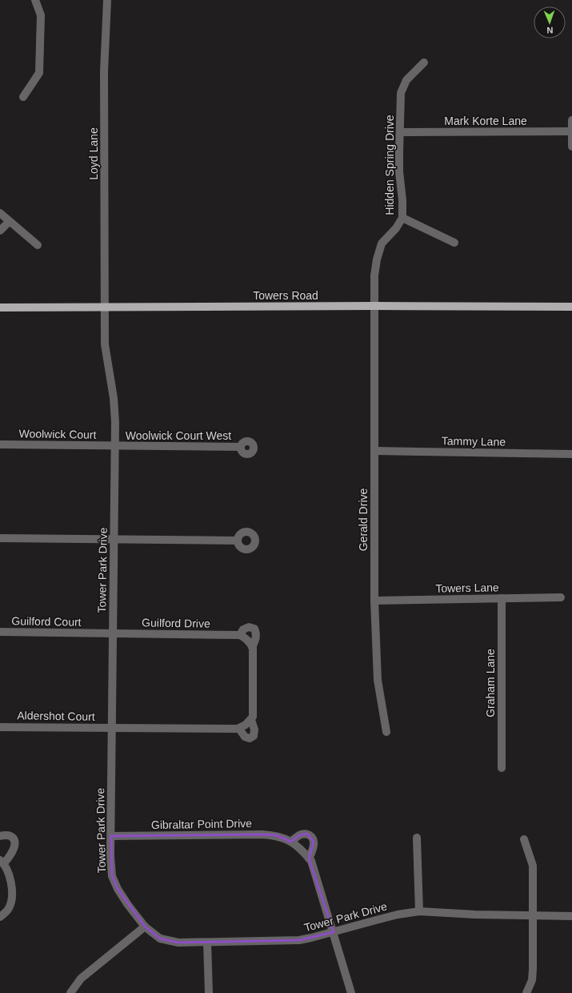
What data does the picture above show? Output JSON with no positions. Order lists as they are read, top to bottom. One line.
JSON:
{"streets":{"main road":["Towers Road"],"street":["Mark Korte Lane","Loyd Lane","Hidden Spring Drive","Woolwick Court","Woolwick Court West","Tammy Lane","Gerald Drive","Tower Park Drive","Towers Lane","Guilford Court","Guilford Drive","Graham Lane","Aldershot Court","Gibraltar Point Drive"]},"crossings":[["Mark Korte Lane","Hidden Spring Drive"],["Loyd Lane","Towers Road"],["Loyd Lane","Tower Park Drive"],["Hidden Spring Drive","Towers Road"],["Hidden Spring Drive","Gerald Drive"],["Towers Road","Gerald Drive"],["Towers Road","Tower Park Drive"],["Woolwick Court","Woolwick Court West"],["Woolwick Court","Tower Park Drive"],["Woolwick Court West","Tower Park Drive"],["Tammy Lane","Gerald Drive"],["Gerald Drive","Towers Lane"],["Tower Park Drive","Guilford Court"],["Tower Park Drive","Guilford Drive"],["Tower Park Drive","Aldershot Court"],["Tower Park Drive","Gibraltar Point Drive"],["Towers Lane","Graham Lane"],["Guilford Court","Guilford Drive"]],"north":"bottom"}
